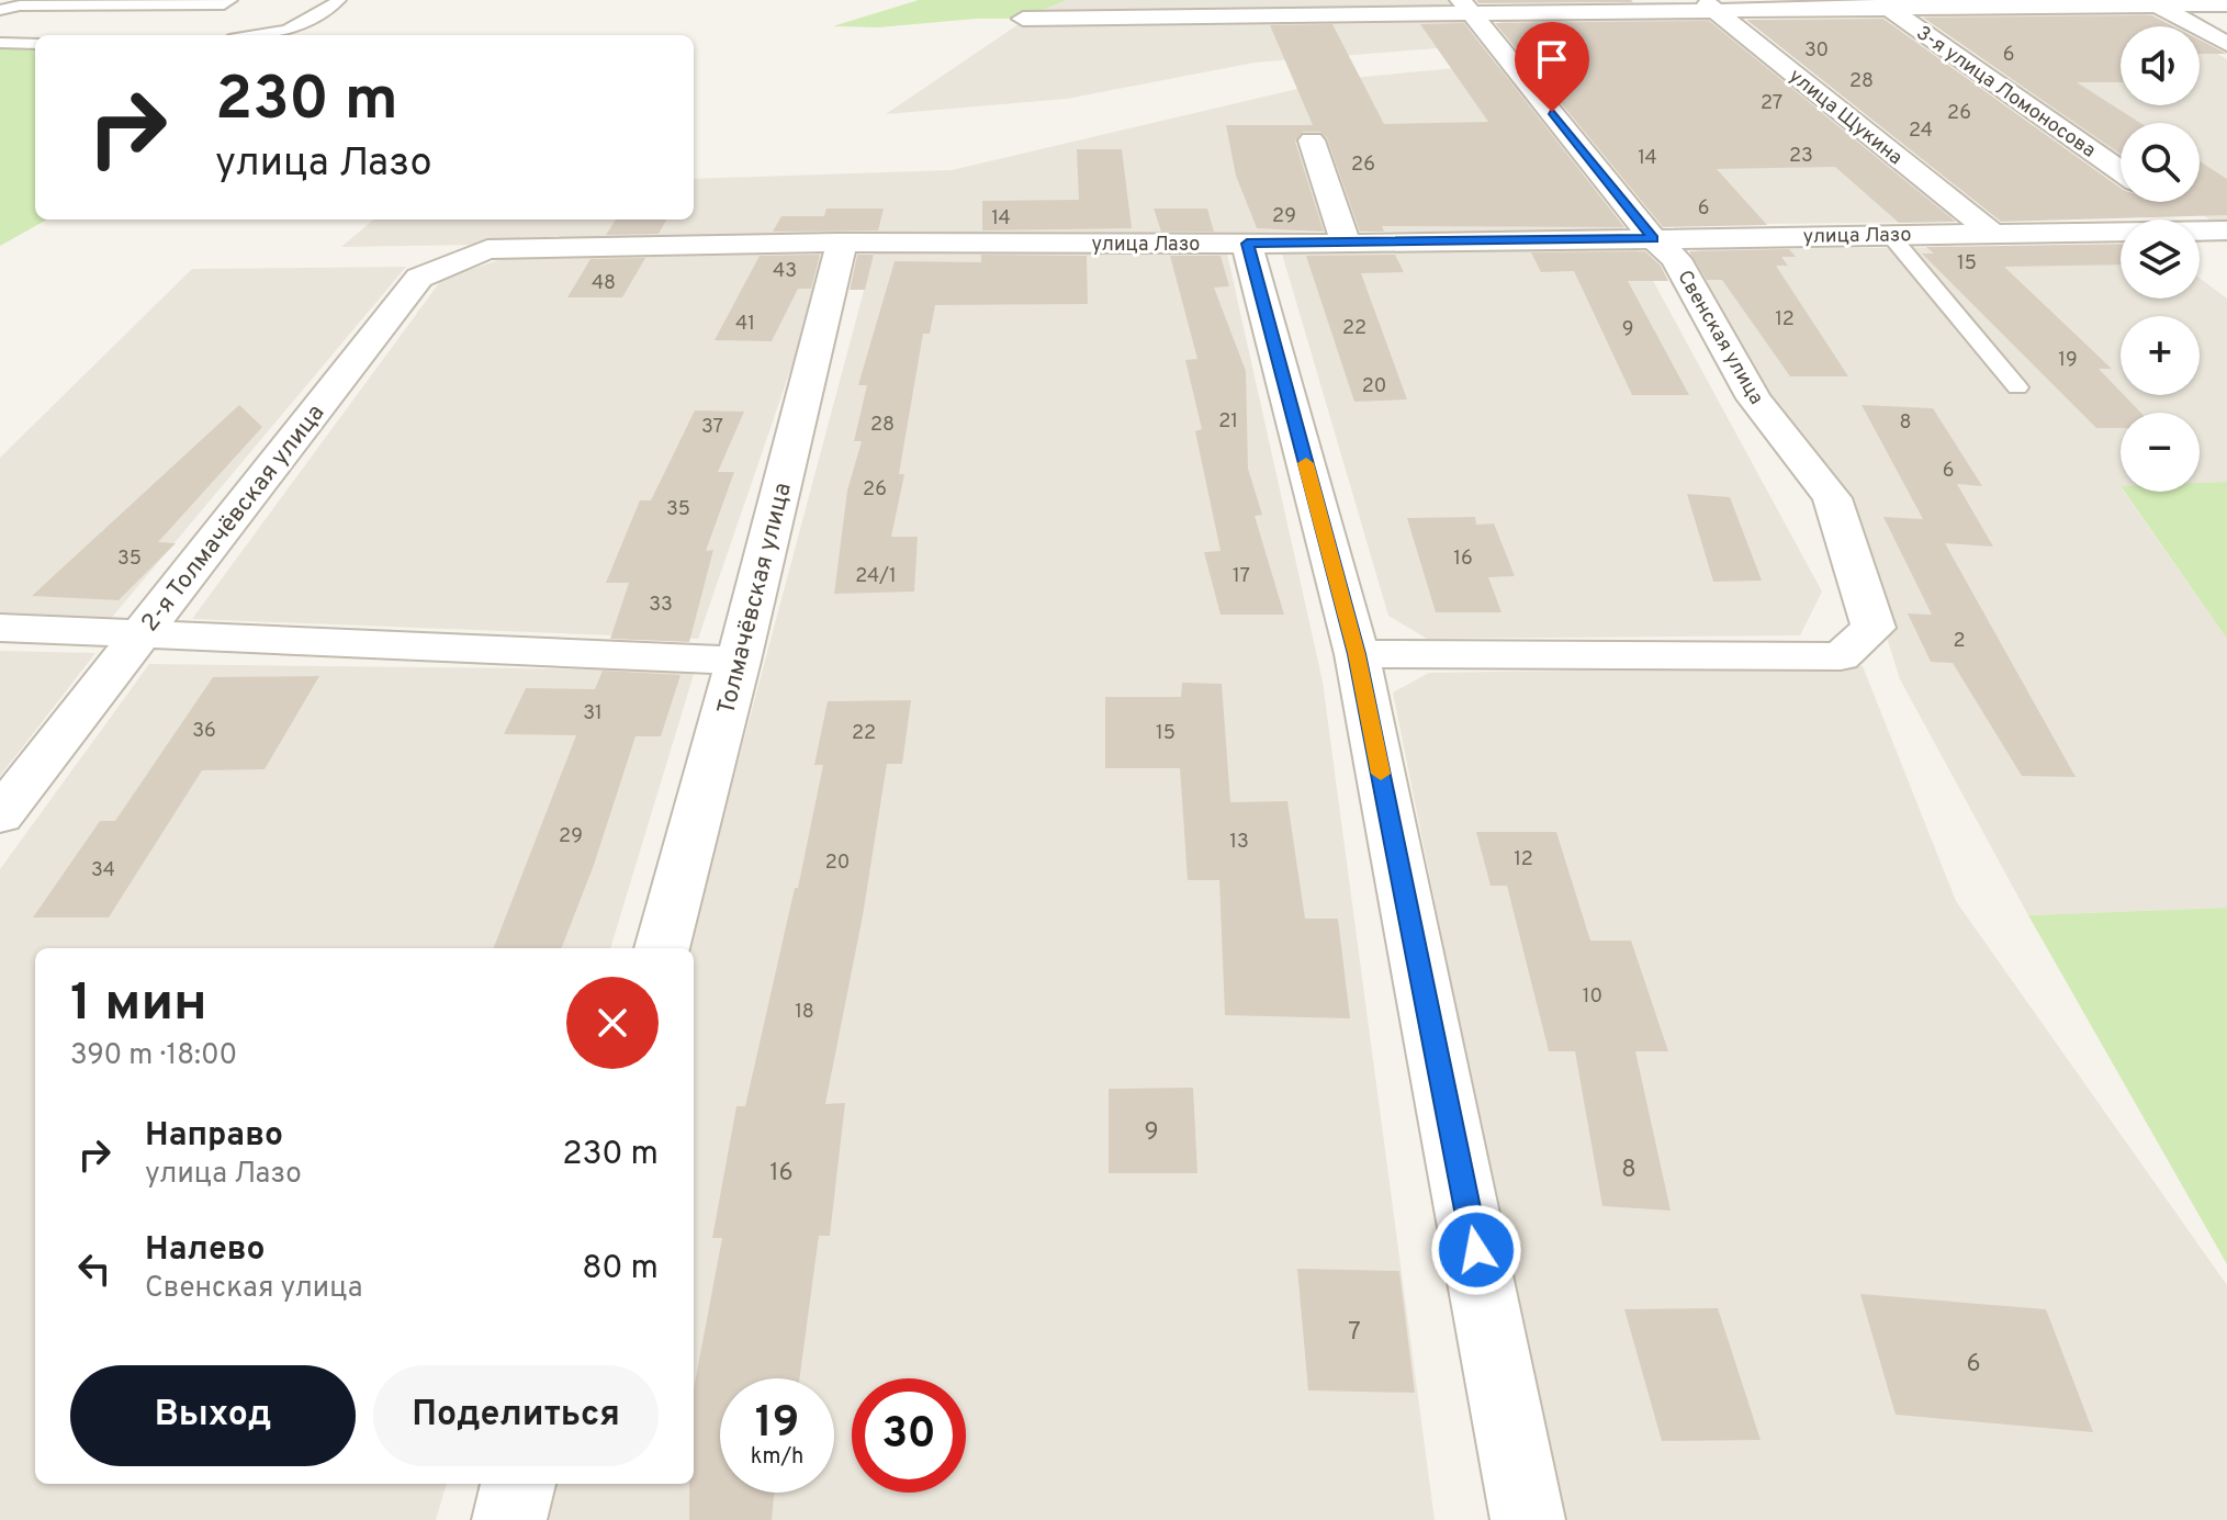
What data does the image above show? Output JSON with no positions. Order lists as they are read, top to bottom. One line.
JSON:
{"streets":{"street":["3-я улица Ломоносова","улица Щукина","улица Лазо","Свенская улица","2-я Толмачёвская улица","Толмачёвская улица"]},"crossings":[["3-я улица Ломоносова","улица Лазо"],["улица Щукина","улица Лазо"],["улица Лазо","Свенская улица"],["улица Лазо","2-я Толмачёвская улица"],["улица Лазо","Толмачёвская улица"]],"house_numbers":["30","6","28","27","26","24","23","14","26","6","29","14","15","43","48","12","41","22","9","19","20","21","8","28","37","6","26","35","35","16","24/1","17","33","2","31","36","22","15","29","13","12","20","34","10","18","9","8","16","7","6"],"page":{"map_buttons":["+","−"],"turn":["230 m","улица Лазо"],"heading":["1 мин","390 m · 18:00"],"list":[{"name":"Направо","note":"улица Лазо","value":"230 m"},{"name":"Налево","note":"Свенская улица","value":"80 m"}],"buttons":["Выход","Поделиться"],"speed":"19 km/h","limit":"30"}}
